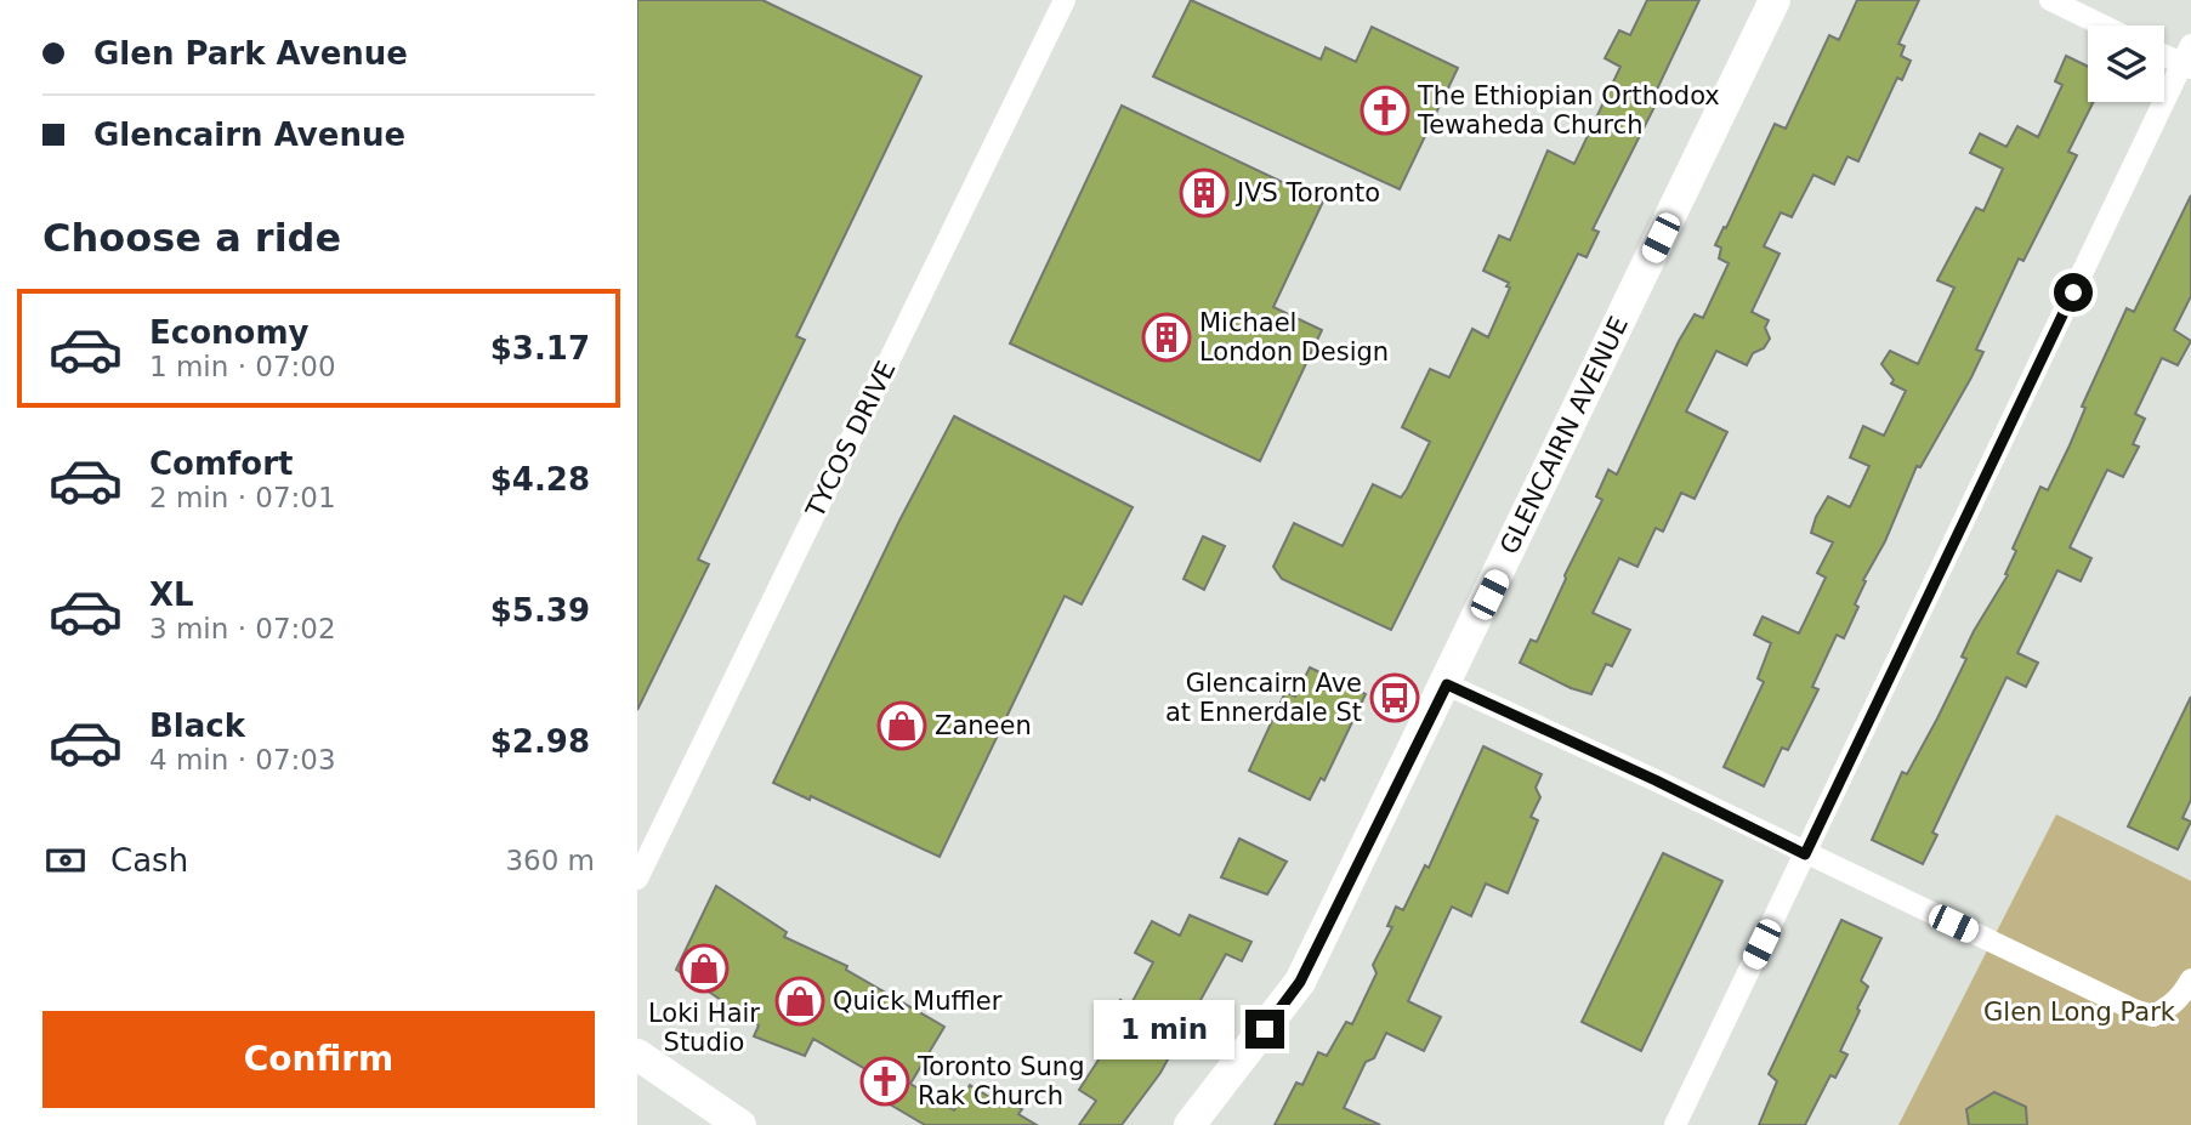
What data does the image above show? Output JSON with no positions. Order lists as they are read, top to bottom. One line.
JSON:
{"streets":{"street":["GLENCAIRN AVENUE","TYCOS DRIVE"]},"parks":["Glen Long Park"],"places":{"church":["The Ethiopian Orthodox Tewaheda Church","Toronto Sung Rak Church"],"building":["JVS Toronto","Michael London Design"],"bus stop":["Glencairn Ave at Ennerdale St"],"shop":["Zaneen","Loki Hair Studio","Quick Muffler"]},"page":{"banner":["Glen Park Avenue","Glencairn Avenue"],"heading":"Choose a ride","list":[{"name":"Economy","note":"1 min · 07:00","value":"$3.17"},{"name":"Comfort","note":"2 min · 07:01","value":"$4.28"},{"name":"XL","note":"3 min · 07:02","value":"$5.39"},{"name":"Black","note":"4 min · 07:03","value":"$2.98"}],"pay":["Cash","360 m"],"buttons":"Confirm","bubble":"1 min"}}
